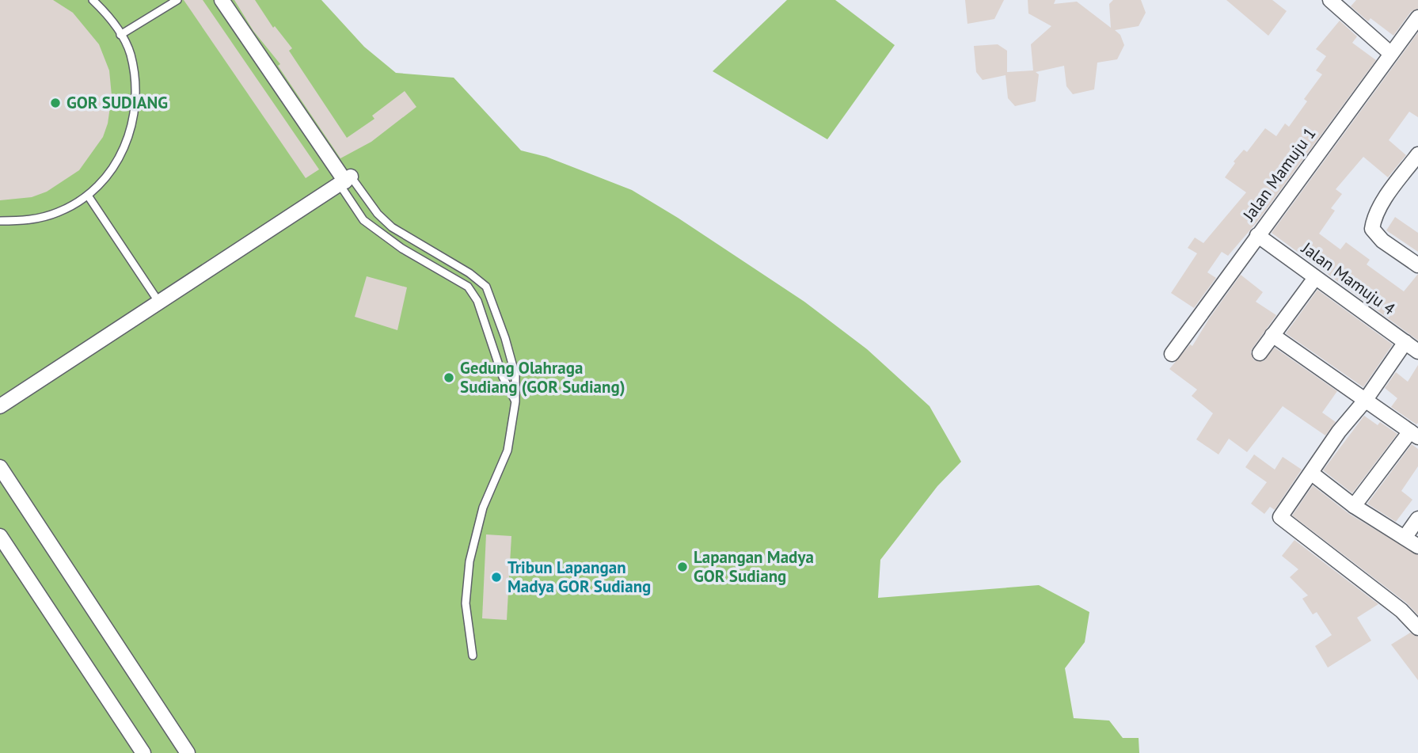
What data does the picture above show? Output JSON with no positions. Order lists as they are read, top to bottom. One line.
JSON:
{"streets":{"street":["Jalan Mamuju 1","Jalan Mamuju 4"]},"crossings":[["Jalan Mamuju 1","Jalan Mamuju 4"]],"places":["GOR SUDIANG","Gedung Olahraga Sudiang (GOR Sudiang)","Lapangan Madya GOR Sudiang","Tribun Lapangan Madya GOR Sudiang"]}
